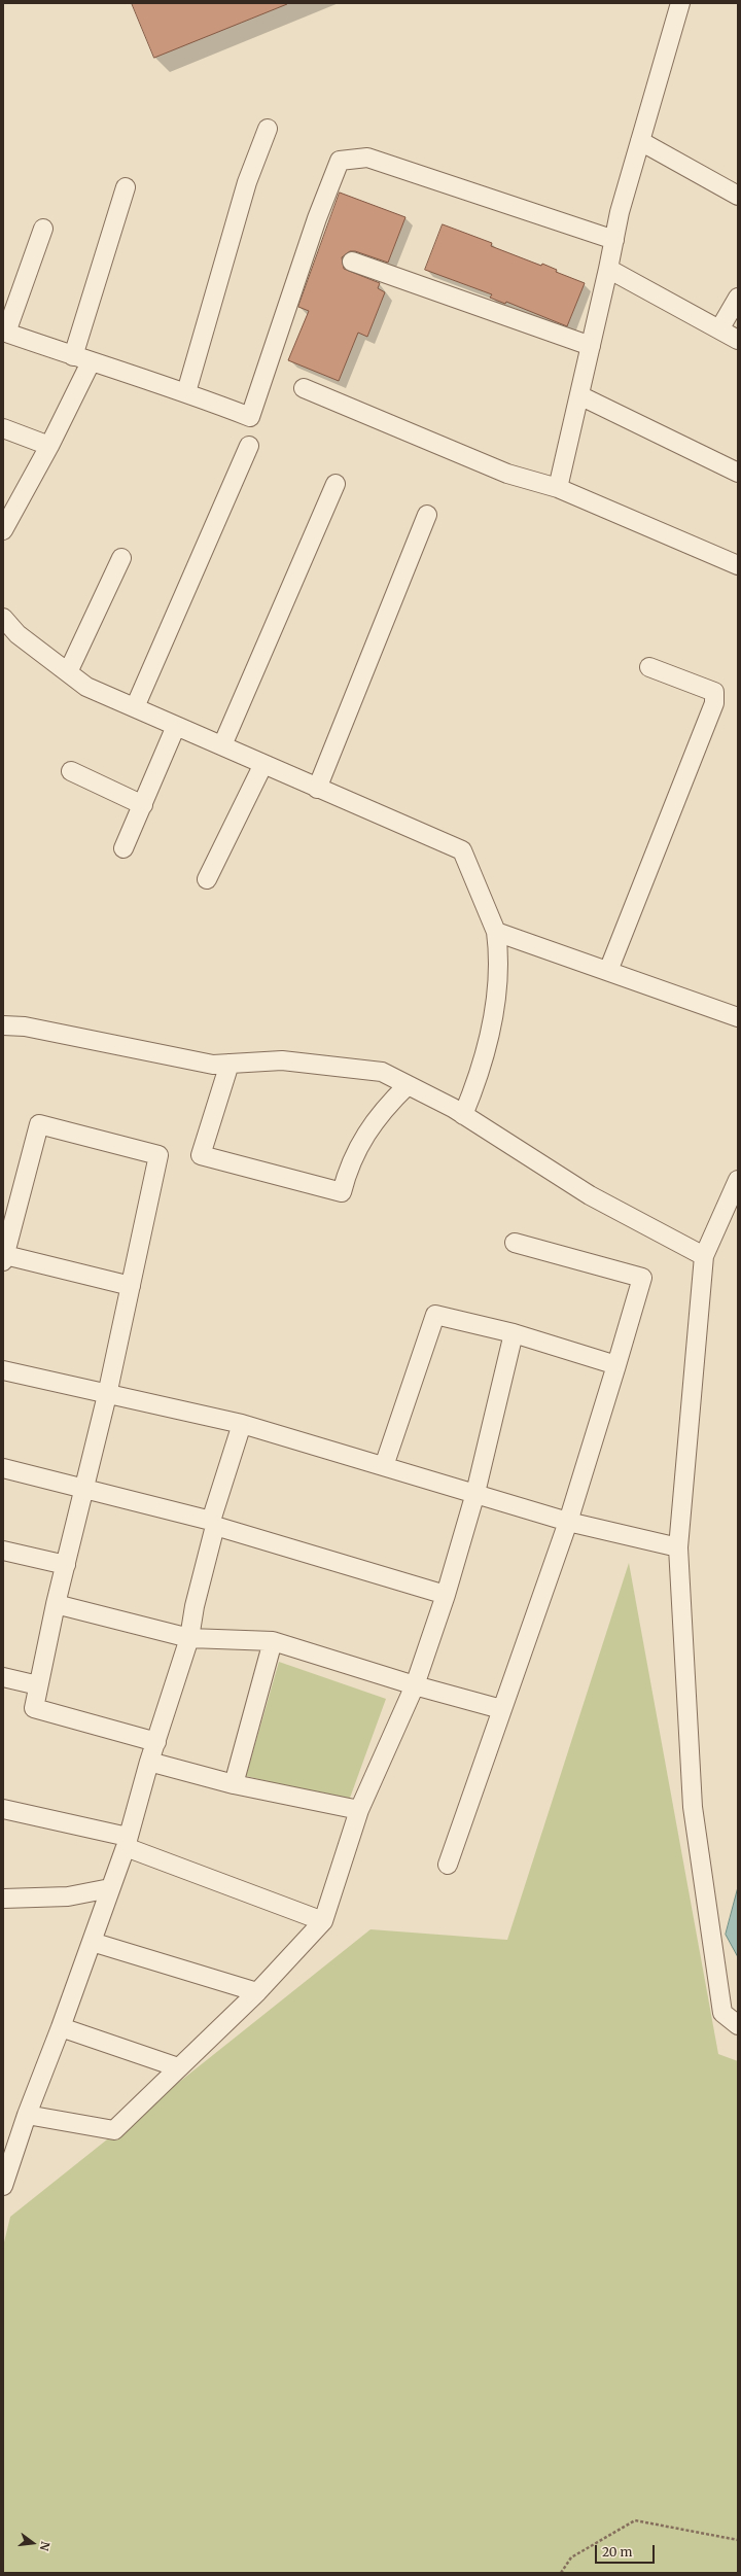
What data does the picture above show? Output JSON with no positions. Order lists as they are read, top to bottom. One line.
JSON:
{"scale_bar":"20 m","north":"right"}
